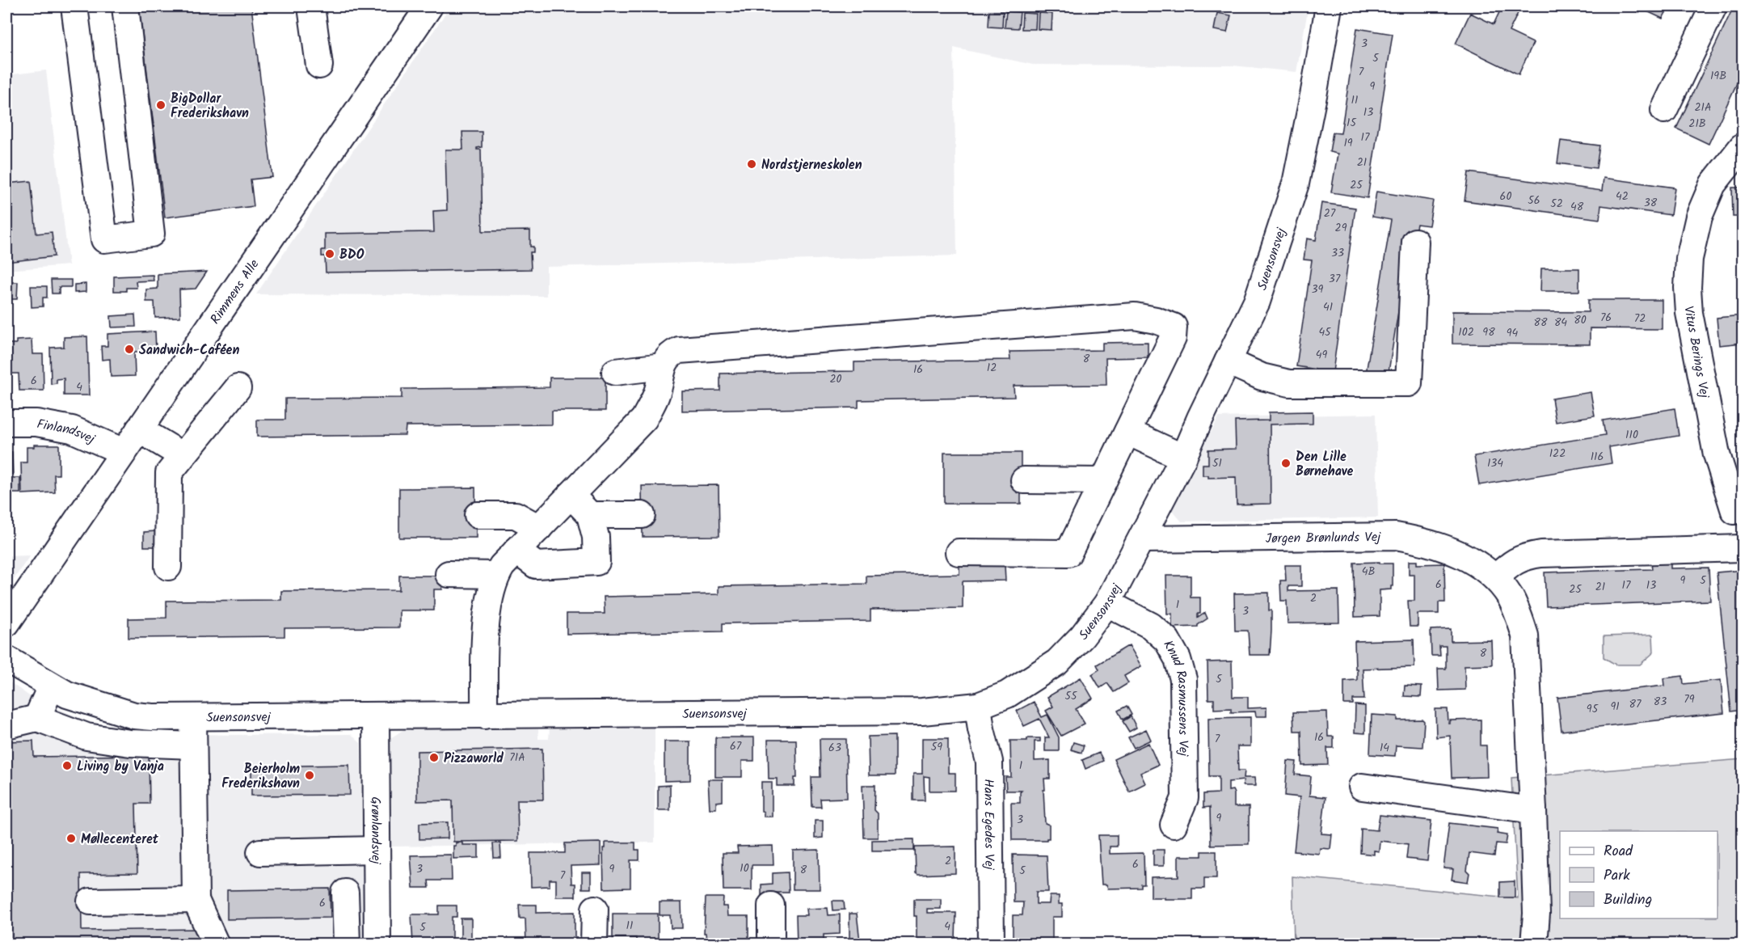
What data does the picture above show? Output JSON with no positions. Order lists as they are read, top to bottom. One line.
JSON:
{"streets":{"street":["Suensonsvej","Rimmens Alle","Vitus Berings Vej","Finlandsvej","Jørgen Brønlunds Vej","Knud Rasmussens Vej","Hans Egedes Vej","Grønlandsvej"]},"crossings":[["Suensonsvej","Jørgen Brønlunds Vej"],["Suensonsvej","Knud Rasmussens Vej"],["Suensonsvej","Hans Egedes Vej"],["Suensonsvej","Grønlandsvej"],["Rimmens Alle","Finlandsvej"]],"places":["BigDollar Frederikshavn","Nordstjerneskolen","BDO","Sandwich-Caféen","Den Lille Børnehave","Pizzaworld","Living by Vanja","Beierholm Frederikshavn","Møllecenteret"],"house_numbers":["3","5","7","19B","9","11","21A","13","15","21B","17","19","21","25","60","42","56","38","52","48","27","29","33","37","39","41","76","72","80","88","84","45","102","98","94","49","8","12","16","20","6","4","110","122","116","51","134","4B","9","5","6","17","13","21","25","2","1","3","8","5","55","79","83","87","91","95","16","7","67","59","63","14","71A","1","9","3","2","6","10","3","9","8","5","7","6","11","4","5"],"legend":["Road","Park","Building"]}
